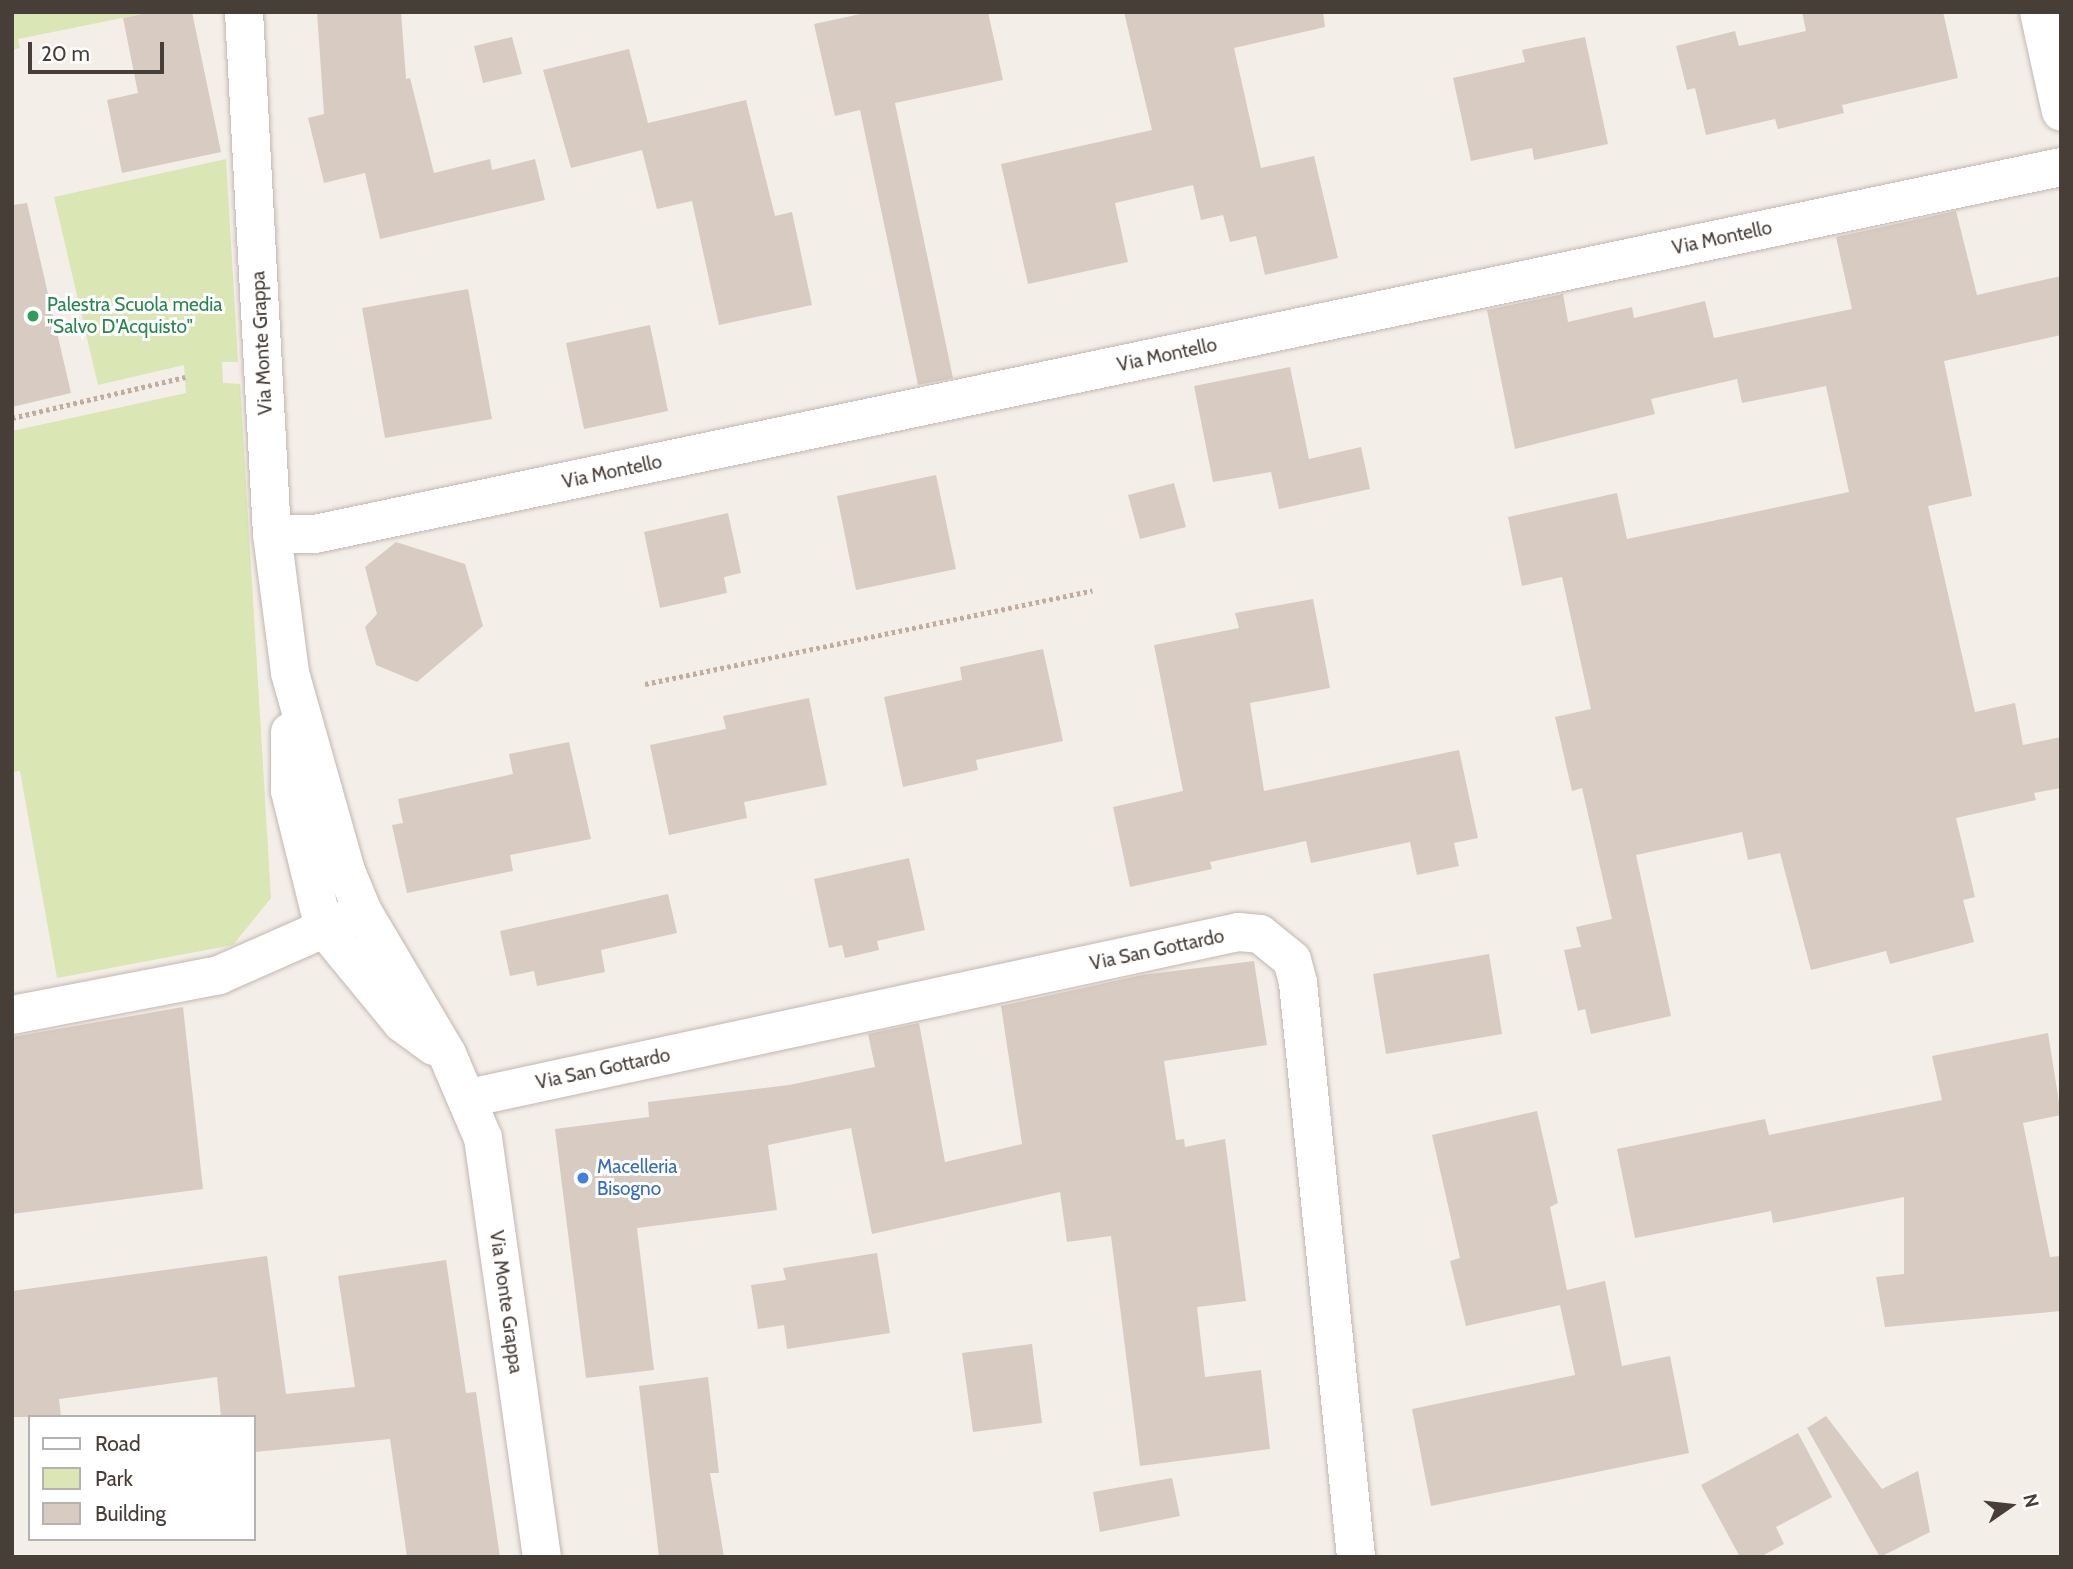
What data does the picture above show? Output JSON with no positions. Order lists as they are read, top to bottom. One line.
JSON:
{"streets":{"street":["Via Montello","Via Monte Grappa","Via San Gottardo"]},"crossings":[["Via Montello","Via Monte Grappa"],["Via Monte Grappa","Via San Gottardo"]],"places":["Palestra Scuola media \"Salvo D'Acquisto\"","Macelleria Bisogno"],"legend":["Road","Park","Building"],"scale_bar":"20 m","north":"right"}
